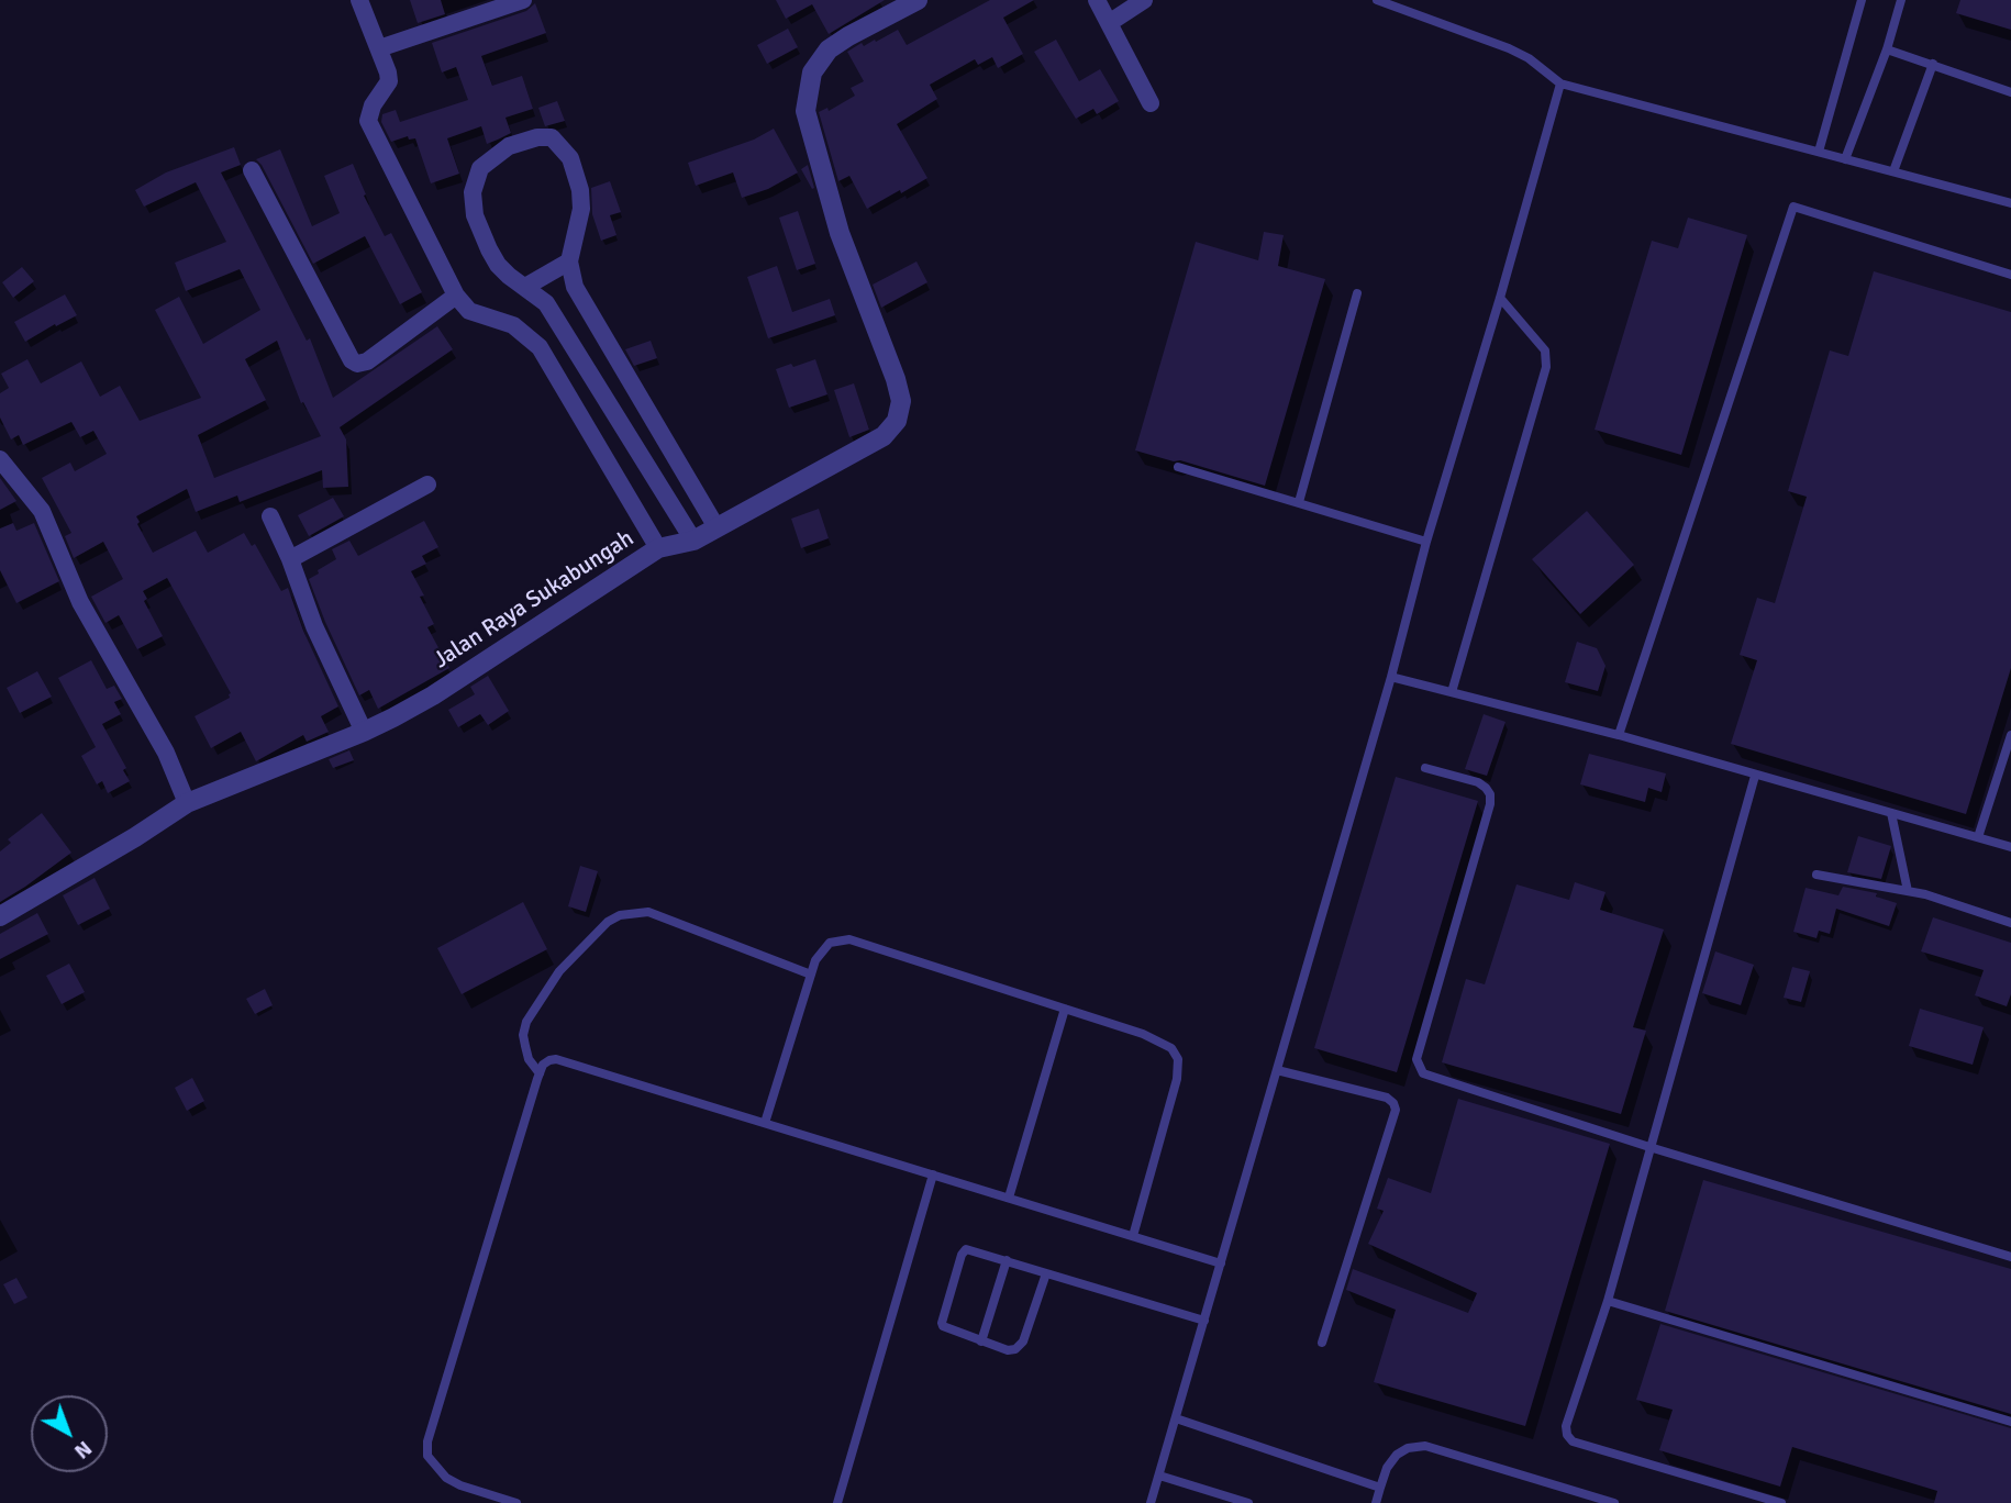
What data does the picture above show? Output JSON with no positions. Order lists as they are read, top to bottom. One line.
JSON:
{"streets":{"street":["Jalan Raya Sukabungah"]},"north":"bottom right"}
